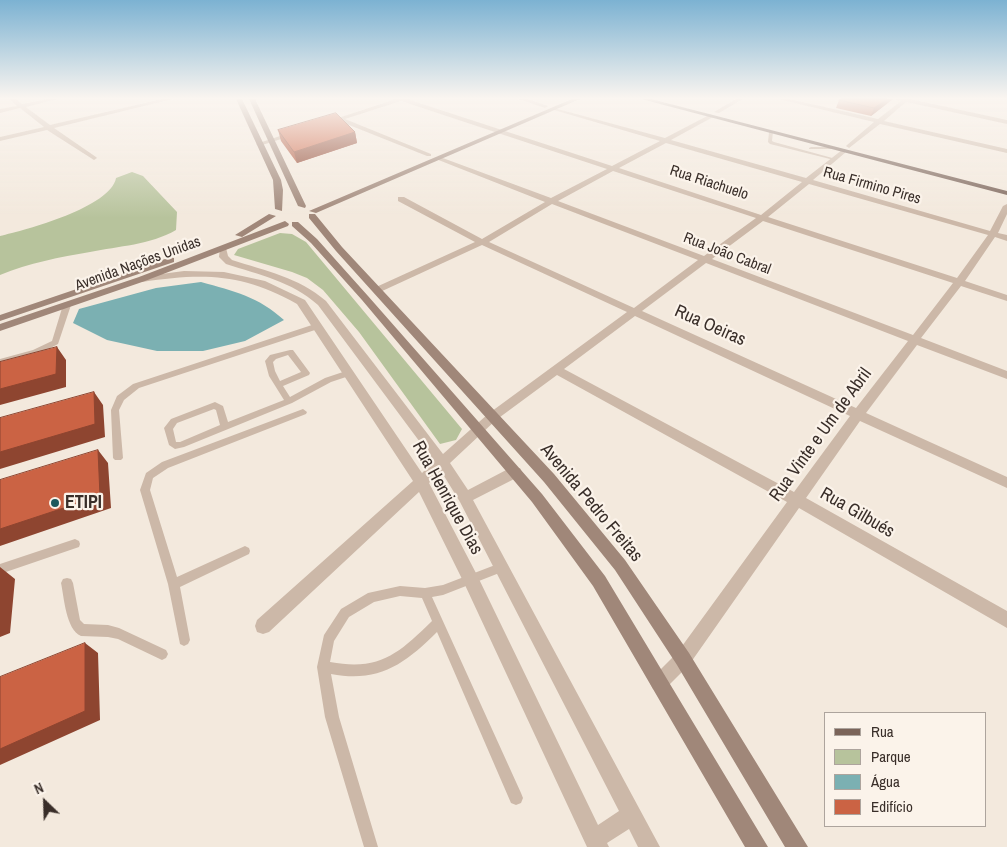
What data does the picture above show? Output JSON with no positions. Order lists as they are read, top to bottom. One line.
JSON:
{"streets":{"main road":["Avenida Nações Unidas","Avenida Pedro Freitas"],"street":["Rua Riachuelo","Rua Firmino Pires","Rua João Cabral","Rua Oeiras","Rua Vinte e Um de Abril","Rua Henrique Dias","Rua Gilbués"]},"crossings":[["Rua Riachuelo","Rua Vinte e Um de Abril"],["Rua Firmino Pires","Rua Vinte e Um de Abril"],["Rua João Cabral","Rua Vinte e Um de Abril"],["Avenida Nações Unidas","Rua Henrique Dias"],["Avenida Nações Unidas","Avenida Pedro Freitas"],["Rua Oeiras","Rua Vinte e Um de Abril"],["Rua Vinte e Um de Abril","Avenida Pedro Freitas"],["Rua Vinte e Um de Abril","Rua Gilbués"]],"places":["ETIPI"],"legend":["Rua","Parque","Água","Edifício"],"north":"top left"}
